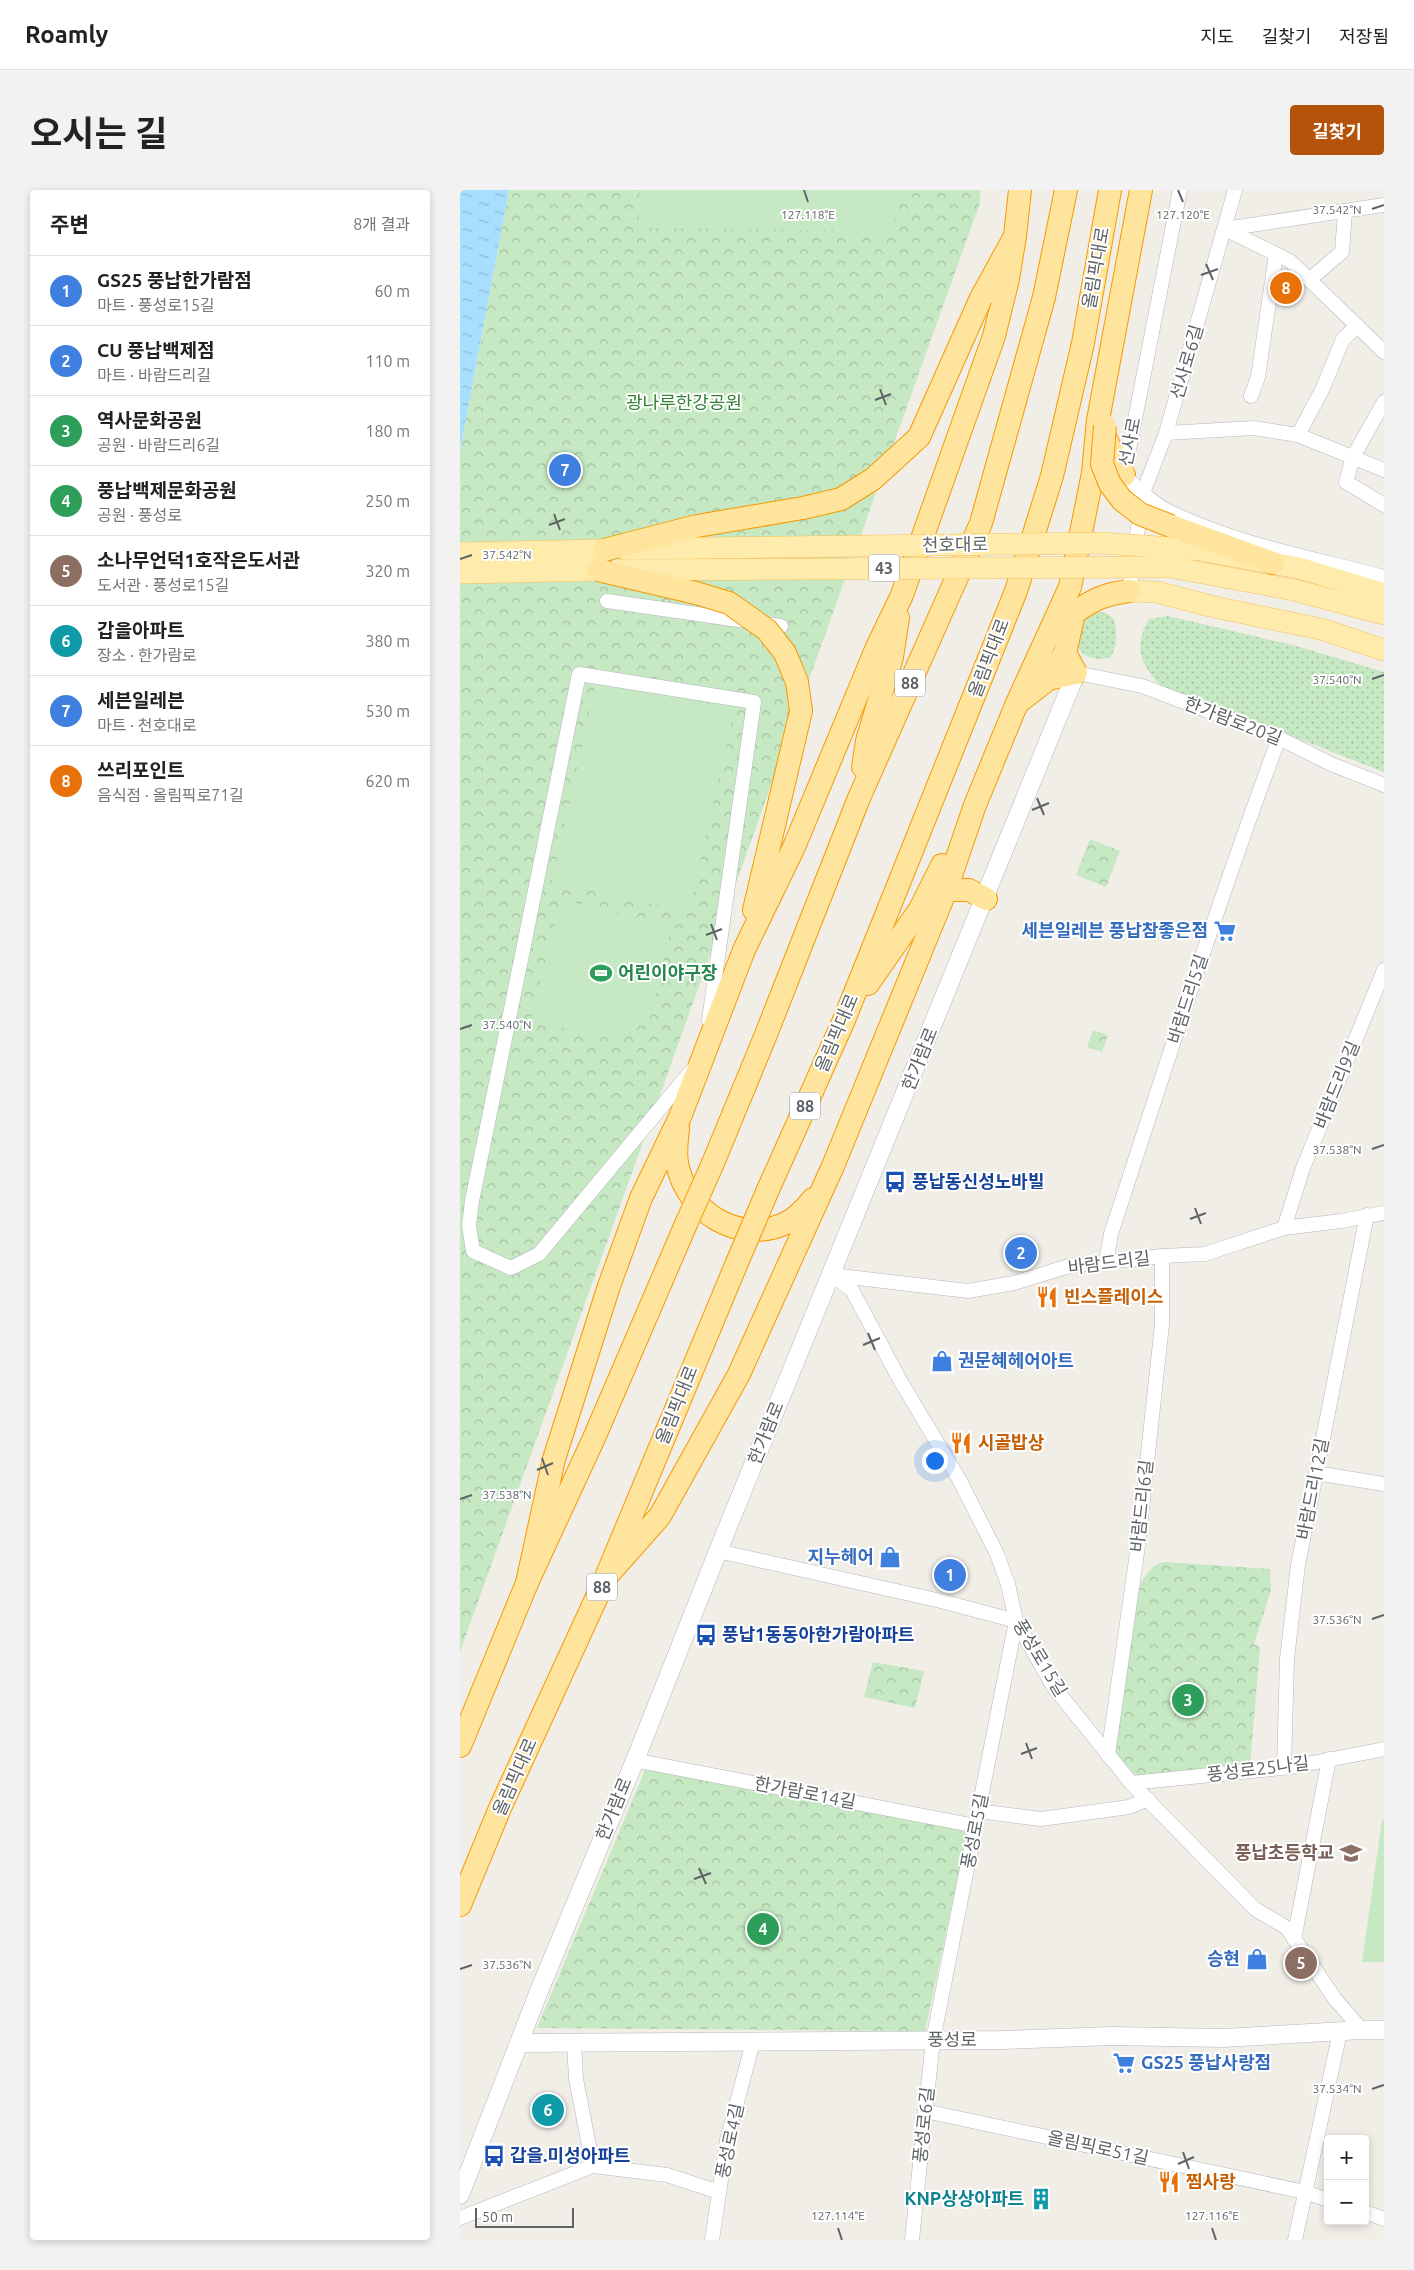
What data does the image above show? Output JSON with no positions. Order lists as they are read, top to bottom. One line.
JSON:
{"streets":{"highway":["올림픽대로","88"],"main road":["천호대로","43"],"street":["선사로6길","선사로","한가람로20길","바람드리5길","한가람로","바람드리9길","바람드리길","바람드리12길","바람드리6길","풍성로15길","풍성로25나길","한가람로14길","풍성로5길","풍성로","풍성로6길","풍성로4길","올림픽로51길"]},"crossings":[["선사로6길","선사로"],["한가람로20길","바람드리5길"],["한가람로20길","한가람로"],["바람드리5길","바람드리길"],["한가람로","바람드리길"],["한가람로","풍성로15길"],["한가람로","한가람로14길"],["한가람로","풍성로"],["바람드리9길","바람드리길"],["바람드리길","바람드리12길"],["바람드리길","바람드리6길"],["바람드리길","풍성로15길"],["바람드리12길","풍성로25나길"],["바람드리6길","풍성로15길"],["풍성로15길","풍성로25나길"],["풍성로15길","풍성로5길"],["풍성로15길","풍성로"],["한가람로14길","풍성로5길"],["풍성로5길","풍성로"],["풍성로5길","풍성로6길"],["풍성로","풍성로6길"],["풍성로","풍성로4길"],["풍성로6길","올림픽로51길"]],"parks":["광나루한강공원"],"places":{"supermarket":["세븐일레븐 풍납참좋은점","GS25 풍납사랑점"],"sports":["어린이야구장"],"bus stop":["풍납동신성노바빌","풍납1동동아한가람아파트","갑을.미성아파트"],"restaurant":["빈스플레이스","시골밥상","찜사랑"],"shop":["권문혜헤어아트","지누헤어","승현"],"school or university":["풍납초등학교"],"building":["KNP상상아파트"]},"scale_bar":"50 m","page":{"header":"Roamly","nav":["지도","길찾기","저장됨"],"title":"오시는 길","buttons":"길찾기","heading":["주변","8개 결과"],"list":[{"mark":"1","name":"GS25 풍납한가람점","note":"마트 · 풍성로15길","value":"60 m"},{"mark":"2","name":"CU 풍납백제점","note":"마트 · 바람드리길","value":"110 m"},{"mark":"3","name":"역사문화공원","note":"공원 · 바람드리6길","value":"180 m"},{"mark":"4","name":"풍납백제문화공원","note":"공원 · 풍성로","value":"250 m"},{"mark":"5","name":"소나무언덕1호작은도서관","note":"도서관 · 풍성로15길","value":"320 m"},{"mark":"6","name":"갑을아파트","note":"장소 · 한가람로","value":"380 m"},{"mark":"7","name":"세븐일레븐","note":"마트 · 천호대로","value":"530 m"},{"mark":"8","name":"쓰리포인트","note":"음식점 · 올림픽로71길","value":"620 m"}],"pins":["8","7","2","1","3","4","5","6"],"map_buttons":["+","−"],"scale":"50 m"},"coordinates":["37.542°N","127.118°E","127.120°E","37.540°N","37.538°N","37.536°N","37.534°N","127.114°E","127.116°E"]}
